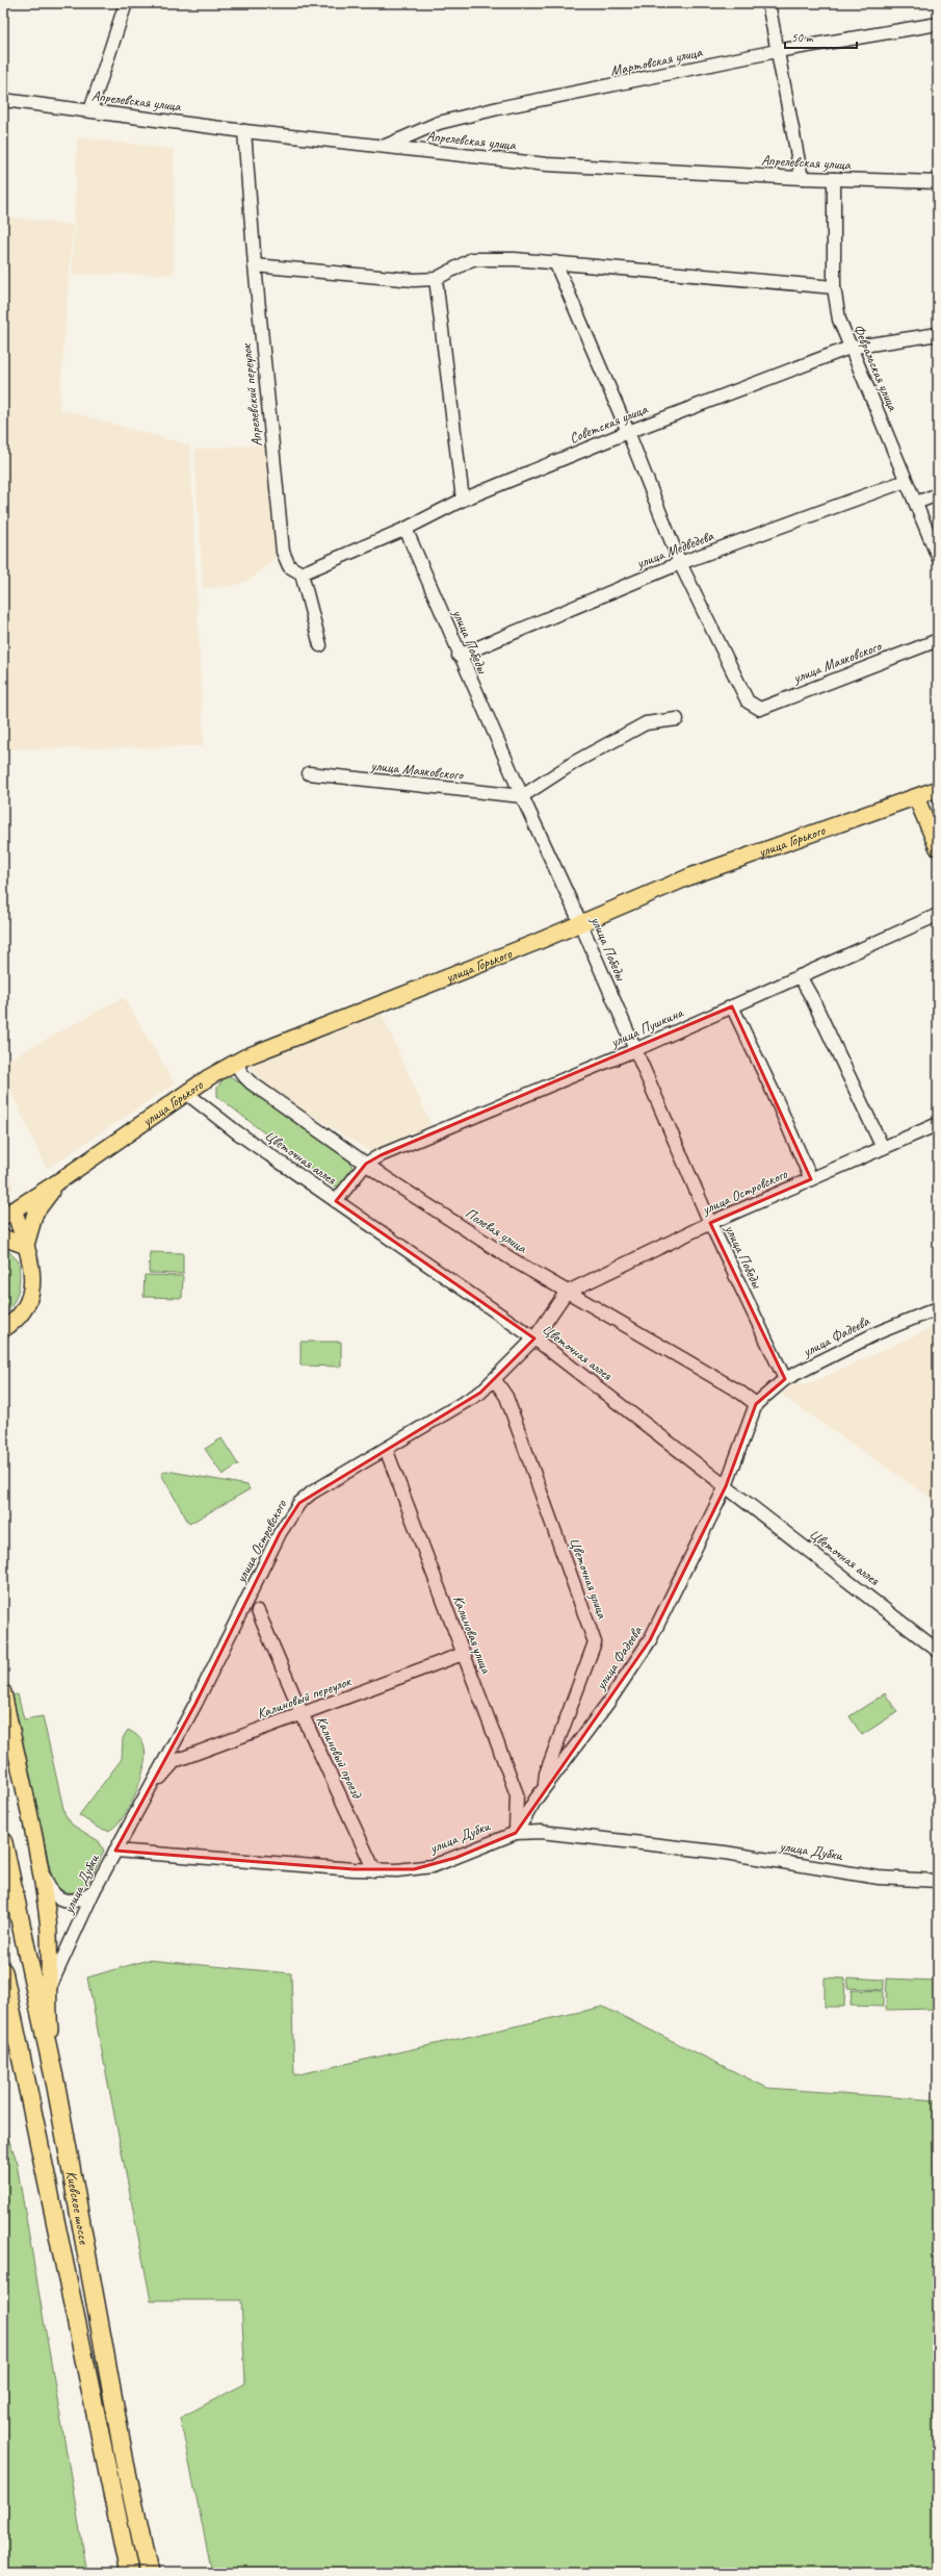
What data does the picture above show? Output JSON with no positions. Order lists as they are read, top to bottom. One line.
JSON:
{"streets":{"highway":["Киевское шоссе"],"main road":["улица Горького"],"street":["Мартовская улица","Апрелевская улица","Февральская улица","Апрелевский переулок","Советская улица","улица Медведева","улица Победы","улица Маяковского","улица Пушкина","Цветочная аллея","улица Островского","Полевая улица","улица Фадеева","Цветочная улица","Калиновая улица","Калиновый переулок","Калиновый проезд","улица Дубки"]},"crossings":[["Мартовская улица","Апрелевская улица"],["Апрелевская улица","Февральская улица"],["Апрелевская улица","Апрелевский переулок"],["Февральская улица","Советская улица"],["Февральская улица","улица Медведева"],["Апрелевский переулок","Советская улица"],["Советская улица","улица Победы"],["улица Медведева","улица Победы"],["улица Медведева","улица Маяковского"],["улица Победы","улица Маяковского"],["улица Победы","улица Горького"],["улица Победы","улица Пушкина"],["улица Победы","улица Островского"],["улица Победы","улица Фадеева"],["улица Горького","Цветочная аллея"],["улица Горького","Полевая улица"],["улица Пушкина","Полевая улица"],["Цветочная аллея","улица Островского"],["Цветочная аллея","улица Фадеева"],["улица Островского","Полевая улица"],["улица Островского","Цветочная улица"],["улица Островского","Калиновая улица"],["улица Островского","улица Дубки"],["Полевая улица","улица Фадеева"],["улица Фадеева","Цветочная улица"],["улица Фадеева","Калиновая улица"],["улица Фадеева","улица Дубки"],["Калиновая улица","Калиновый переулок"],["Калиновая улица","улица Дубки"],["Калиновый переулок","Калиновый проезд"],["Калиновый проезд","улица Дубки"]],"scale_bar":"50 m"}
